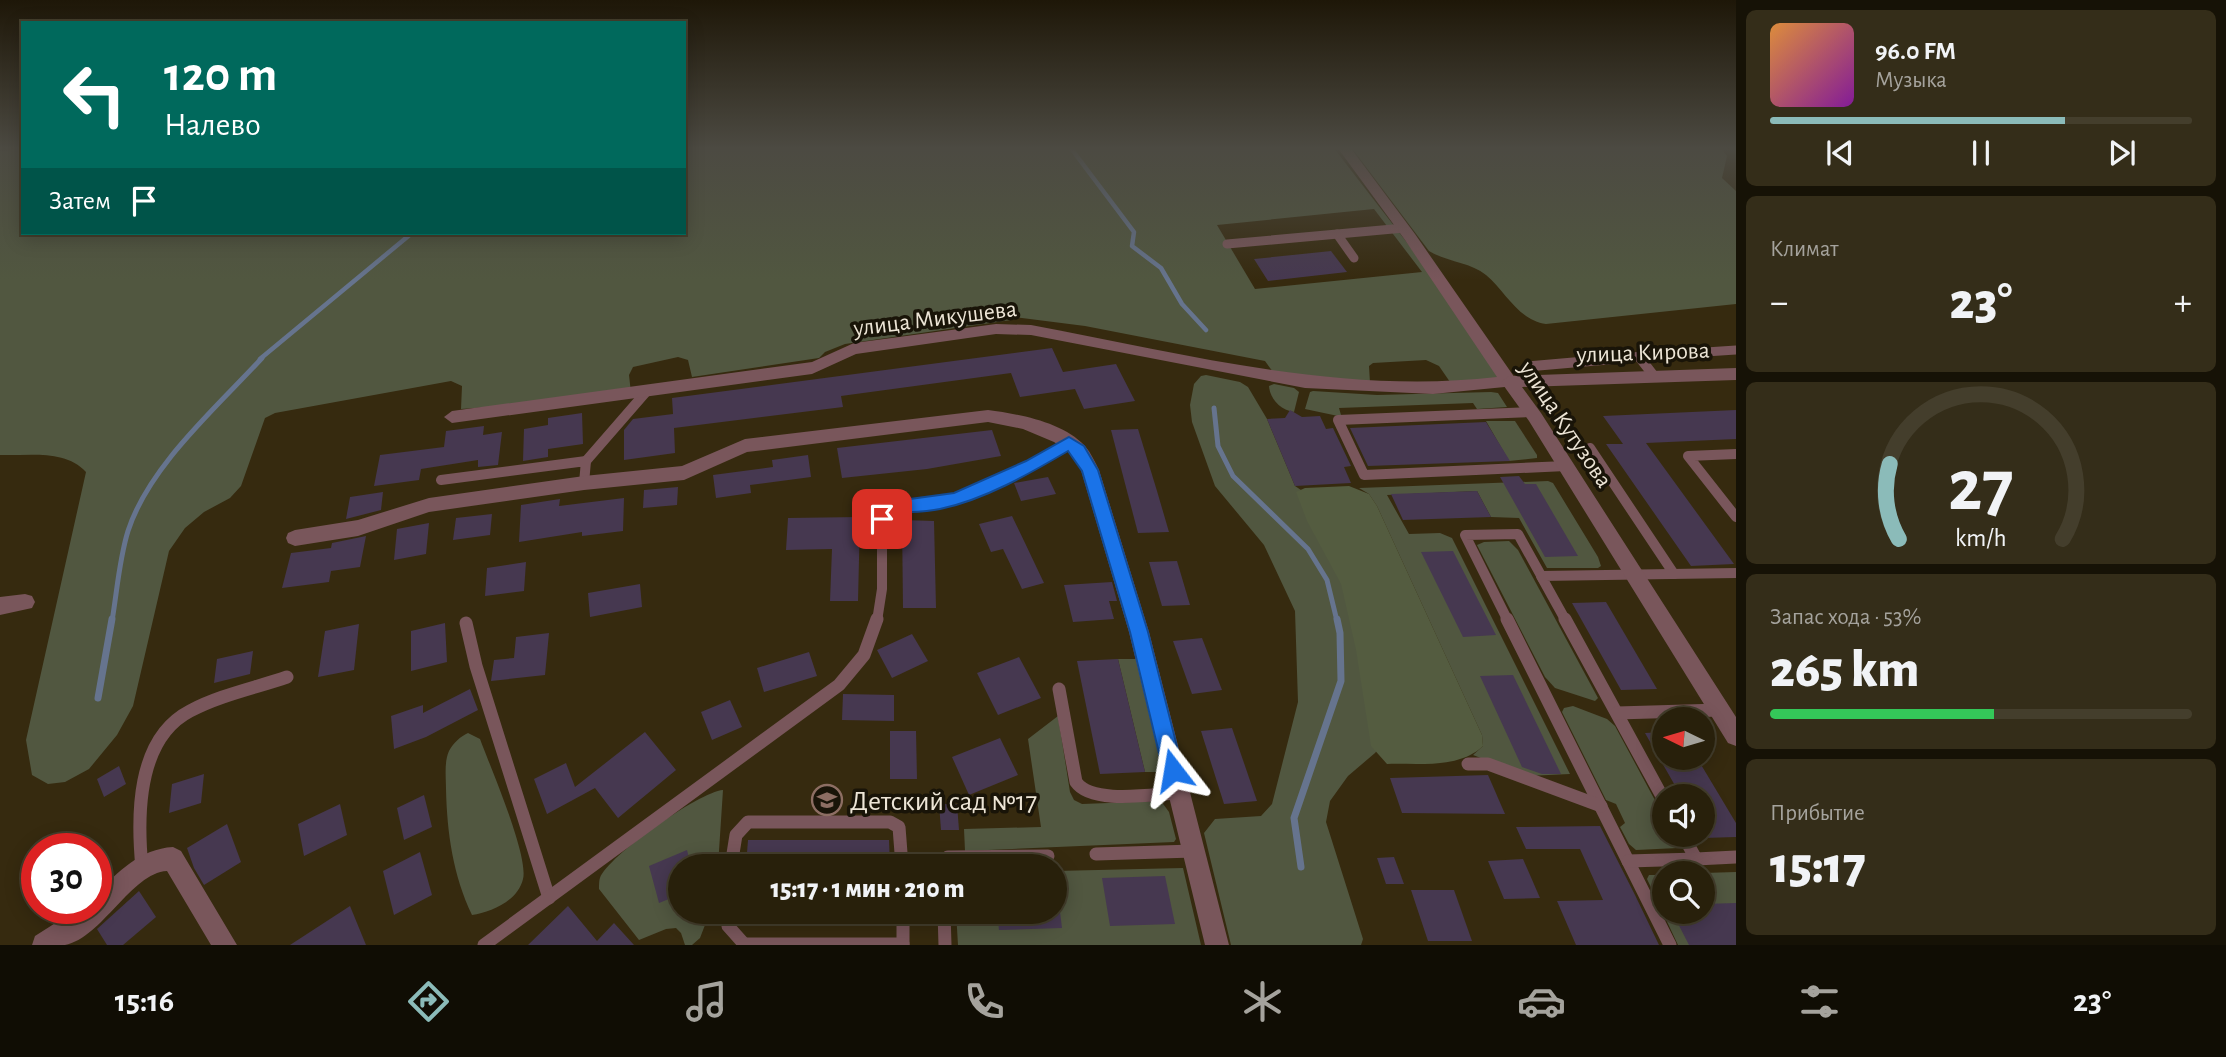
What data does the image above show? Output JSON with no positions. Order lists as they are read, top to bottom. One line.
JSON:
{"streets":{"street":["улица Микушева","улица Кирова","улица Кутузова"]},"crossings":[["улица Микушева","улица Кирова"],["улица Микушева","улица Кутузова"],["улица Кирова","улица Кутузова"]],"places":{"school or university":["Детский сад №17"]},"north":"left","page":{"turn":["120 m","Налево"],"song":["96.0 FM","Музыка"],"then":"Затем","tile":["Климат",["Запас хода · 53%","265 km"],["Прибытие","15:17"]],"heat":["−","23°","+"],"limit":"30","trip":"15:17 · 1 мин · 210 m","tabs":["15:16","23°"],"gauge":["27","km/h"]}}
